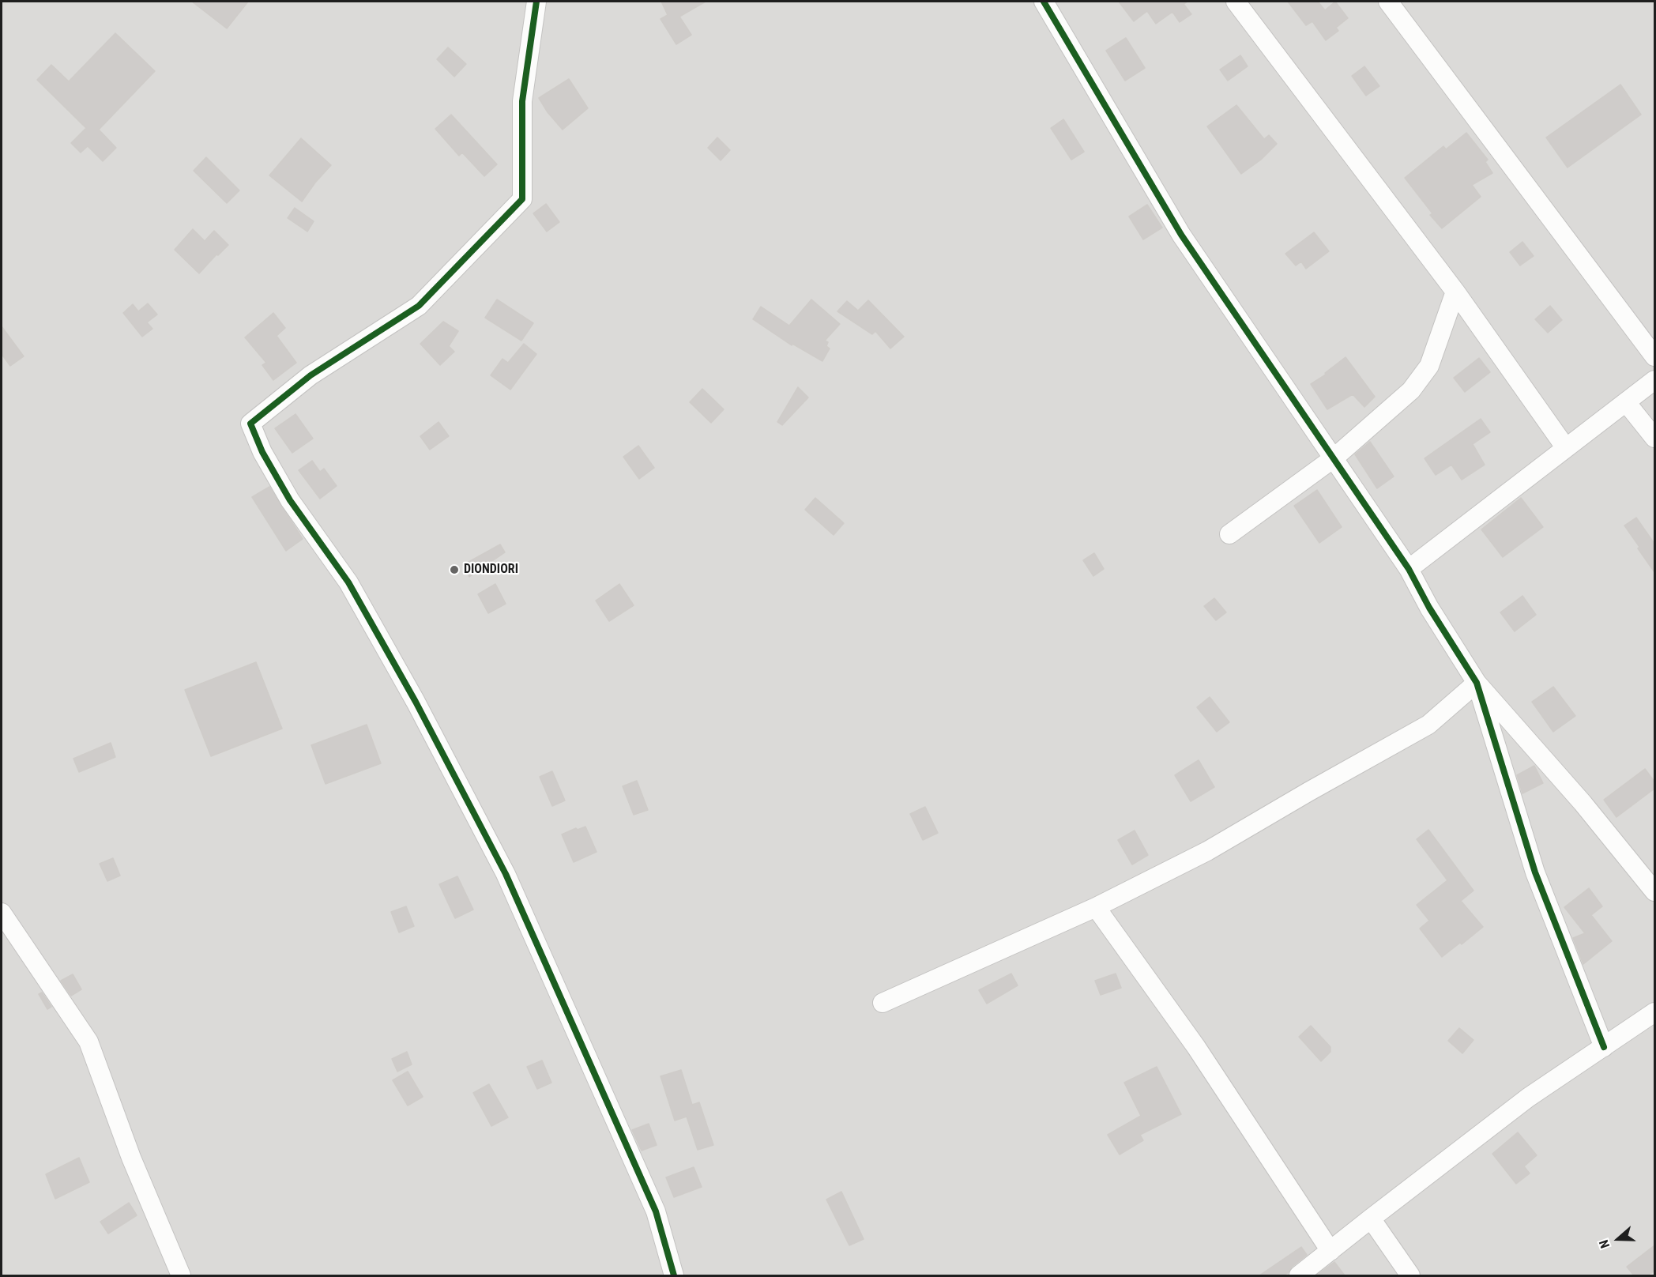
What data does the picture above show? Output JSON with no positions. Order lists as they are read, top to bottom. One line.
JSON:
{"places":["DIONDIORI"],"north":"left"}
